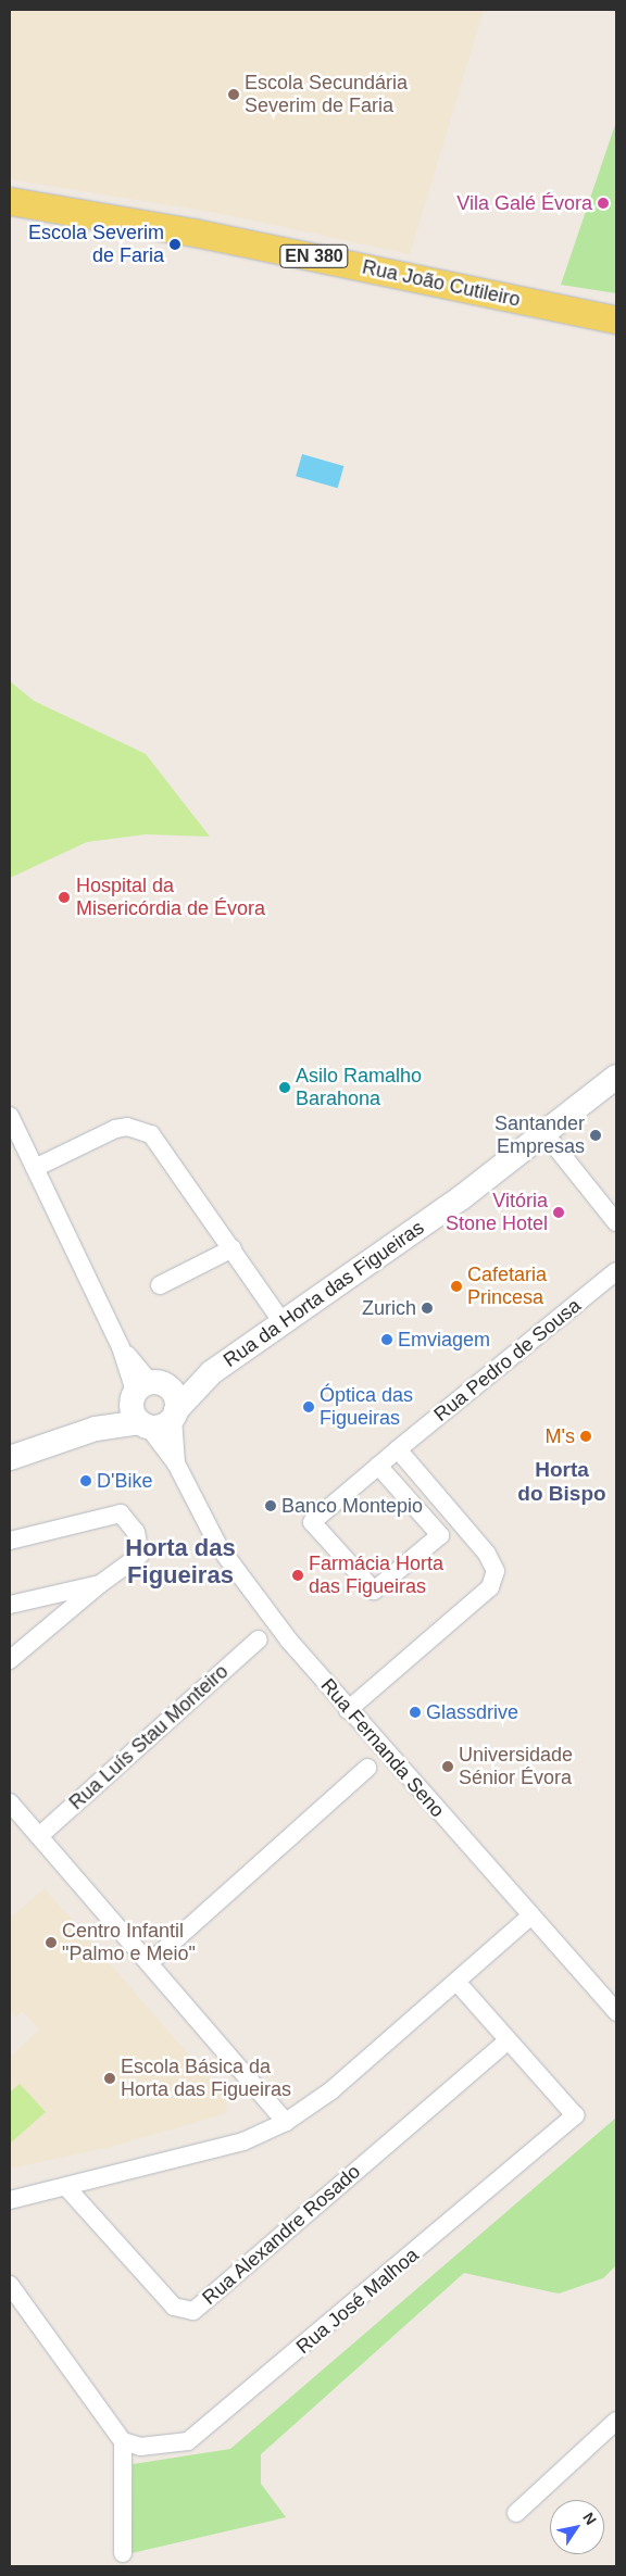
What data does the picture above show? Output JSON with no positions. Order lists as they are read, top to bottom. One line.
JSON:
{"streets":{"main road":["EN 380","Rua João Cutileiro"],"street":["Rua da Horta das Figueiras","Rua Pedro de Sousa","Rua Luís Stau Monteiro","Rua Fernanda Seno","Rua Alexandre Rosado","Rua José Malhoa"]},"crossings":[["Rua da Horta das Figueiras","Rua Fernanda Seno"],["Rua Alexandre Rosado","Rua José Malhoa"]],"districts":["Horta do Bispo","Horta das Figueiras"],"places":["Escola Secundária Severim de Faria","Vila Galé Évora","Escola Severim de Faria","Hospital da Misericórdia de Évora","Asilo Ramalho Barahona","Santander Empresas","Vitória Stone Hotel","Cafetaria Princesa","Zurich","Emviagem","Óptica das Figueiras","M's","D'Bike","Banco Montepio","Farmácia Horta das Figueiras","Glassdrive","Universidade Sénior Évora","Centro Infantil \"Palmo e Meio\"","Escola Básica da Horta das Figueiras"],"north":"top right"}
